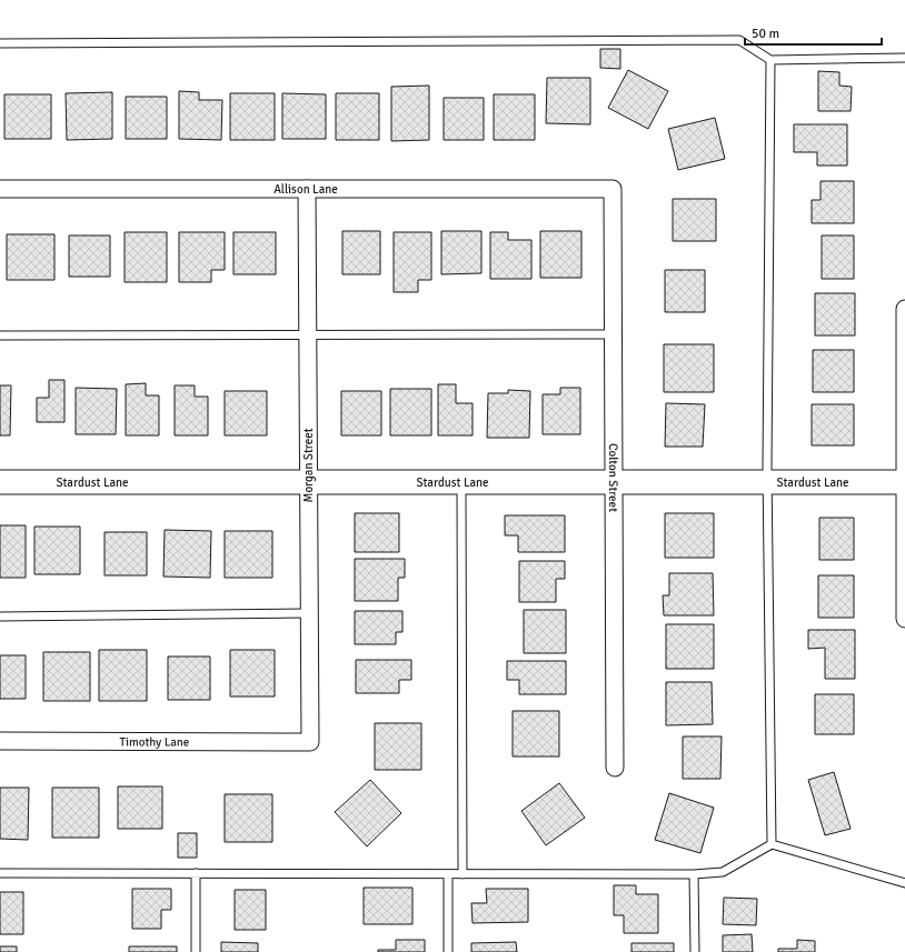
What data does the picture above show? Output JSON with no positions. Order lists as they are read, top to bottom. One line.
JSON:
{"streets":{"street":["Allison Lane","Morgan Street","Colton Street","Stardust Lane","Timothy Lane"]},"crossings":[["Allison Lane","Morgan Street"],["Allison Lane","Colton Street"],["Morgan Street","Stardust Lane"],["Morgan Street","Timothy Lane"],["Colton Street","Stardust Lane"]],"scale_bar":"50 m"}
